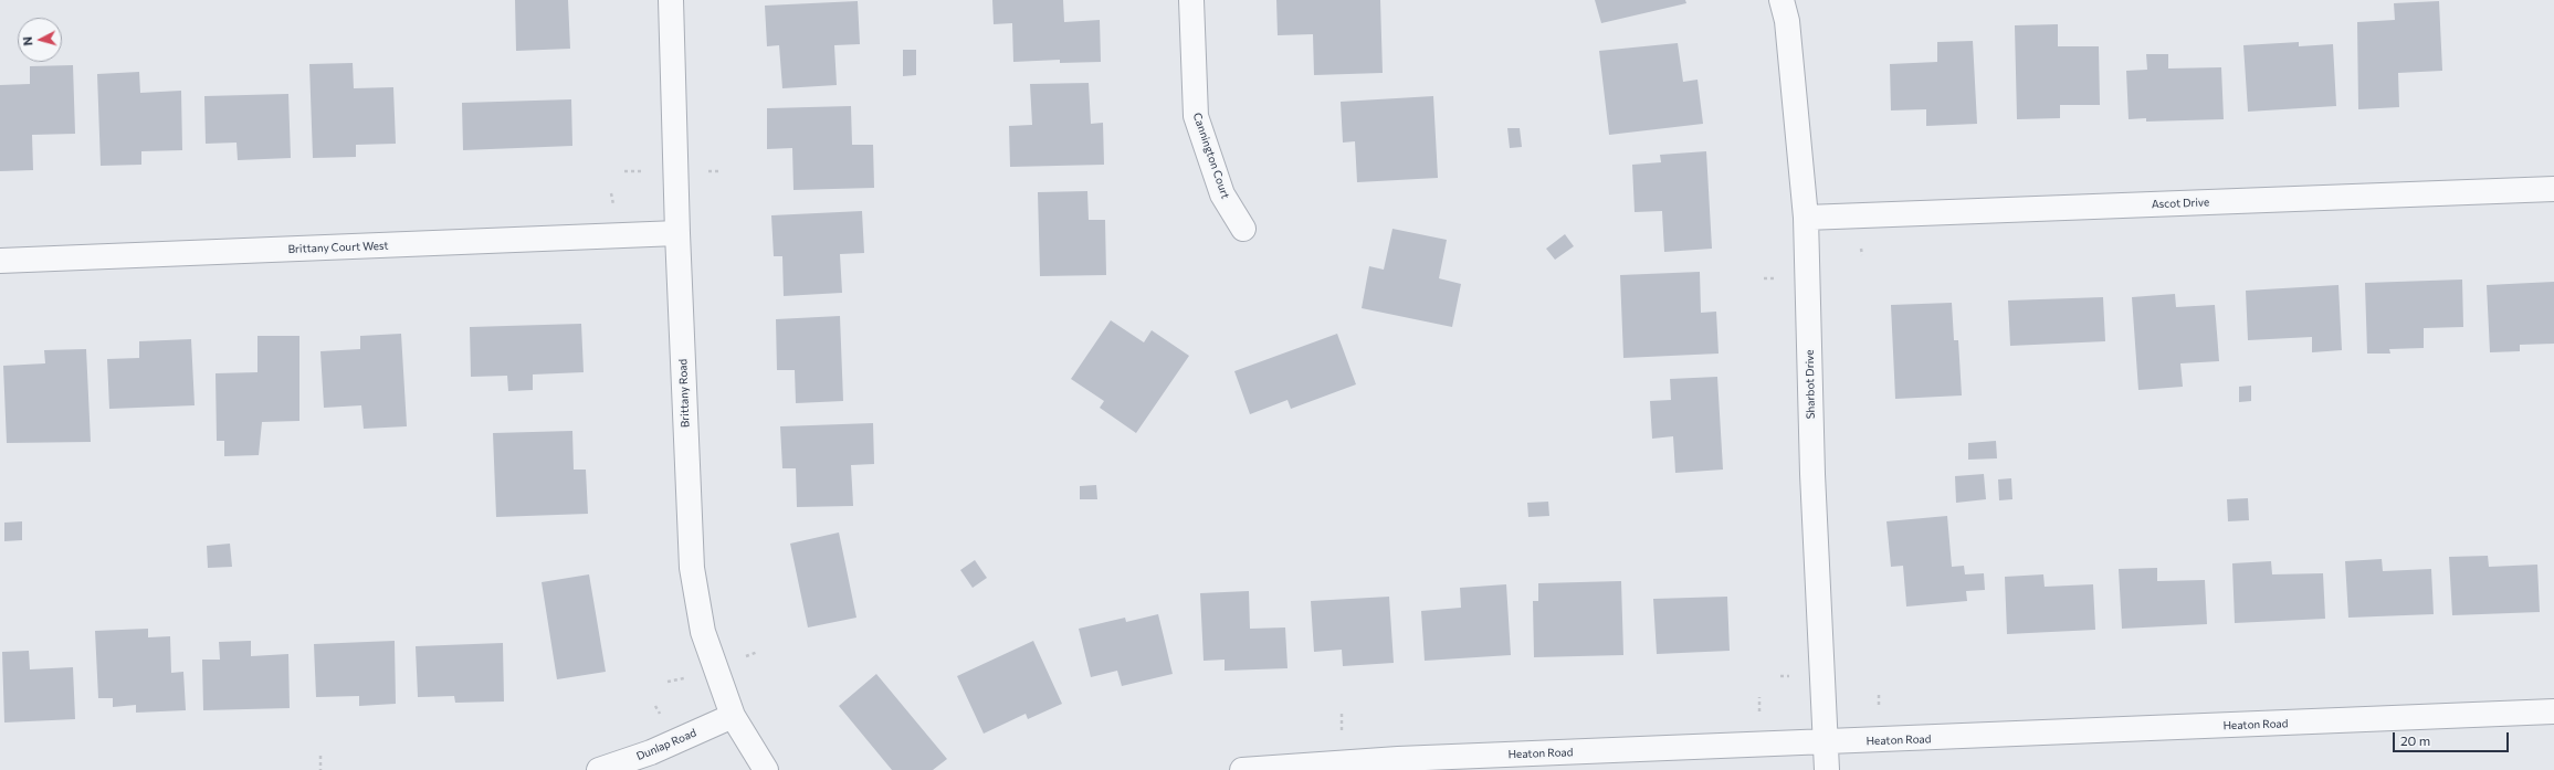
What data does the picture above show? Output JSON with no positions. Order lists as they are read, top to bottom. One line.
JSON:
{"streets":{"street":["Cannington Court","Ascot Drive","Brittany Court West","Sharbot Drive","Brittany Road","Heaton Road","Dunlap Road"]},"crossings":[["Ascot Drive","Sharbot Drive"],["Brittany Court West","Brittany Road"],["Sharbot Drive","Heaton Road"],["Brittany Road","Dunlap Road"]],"scale_bar":"20 m","north":"left"}
